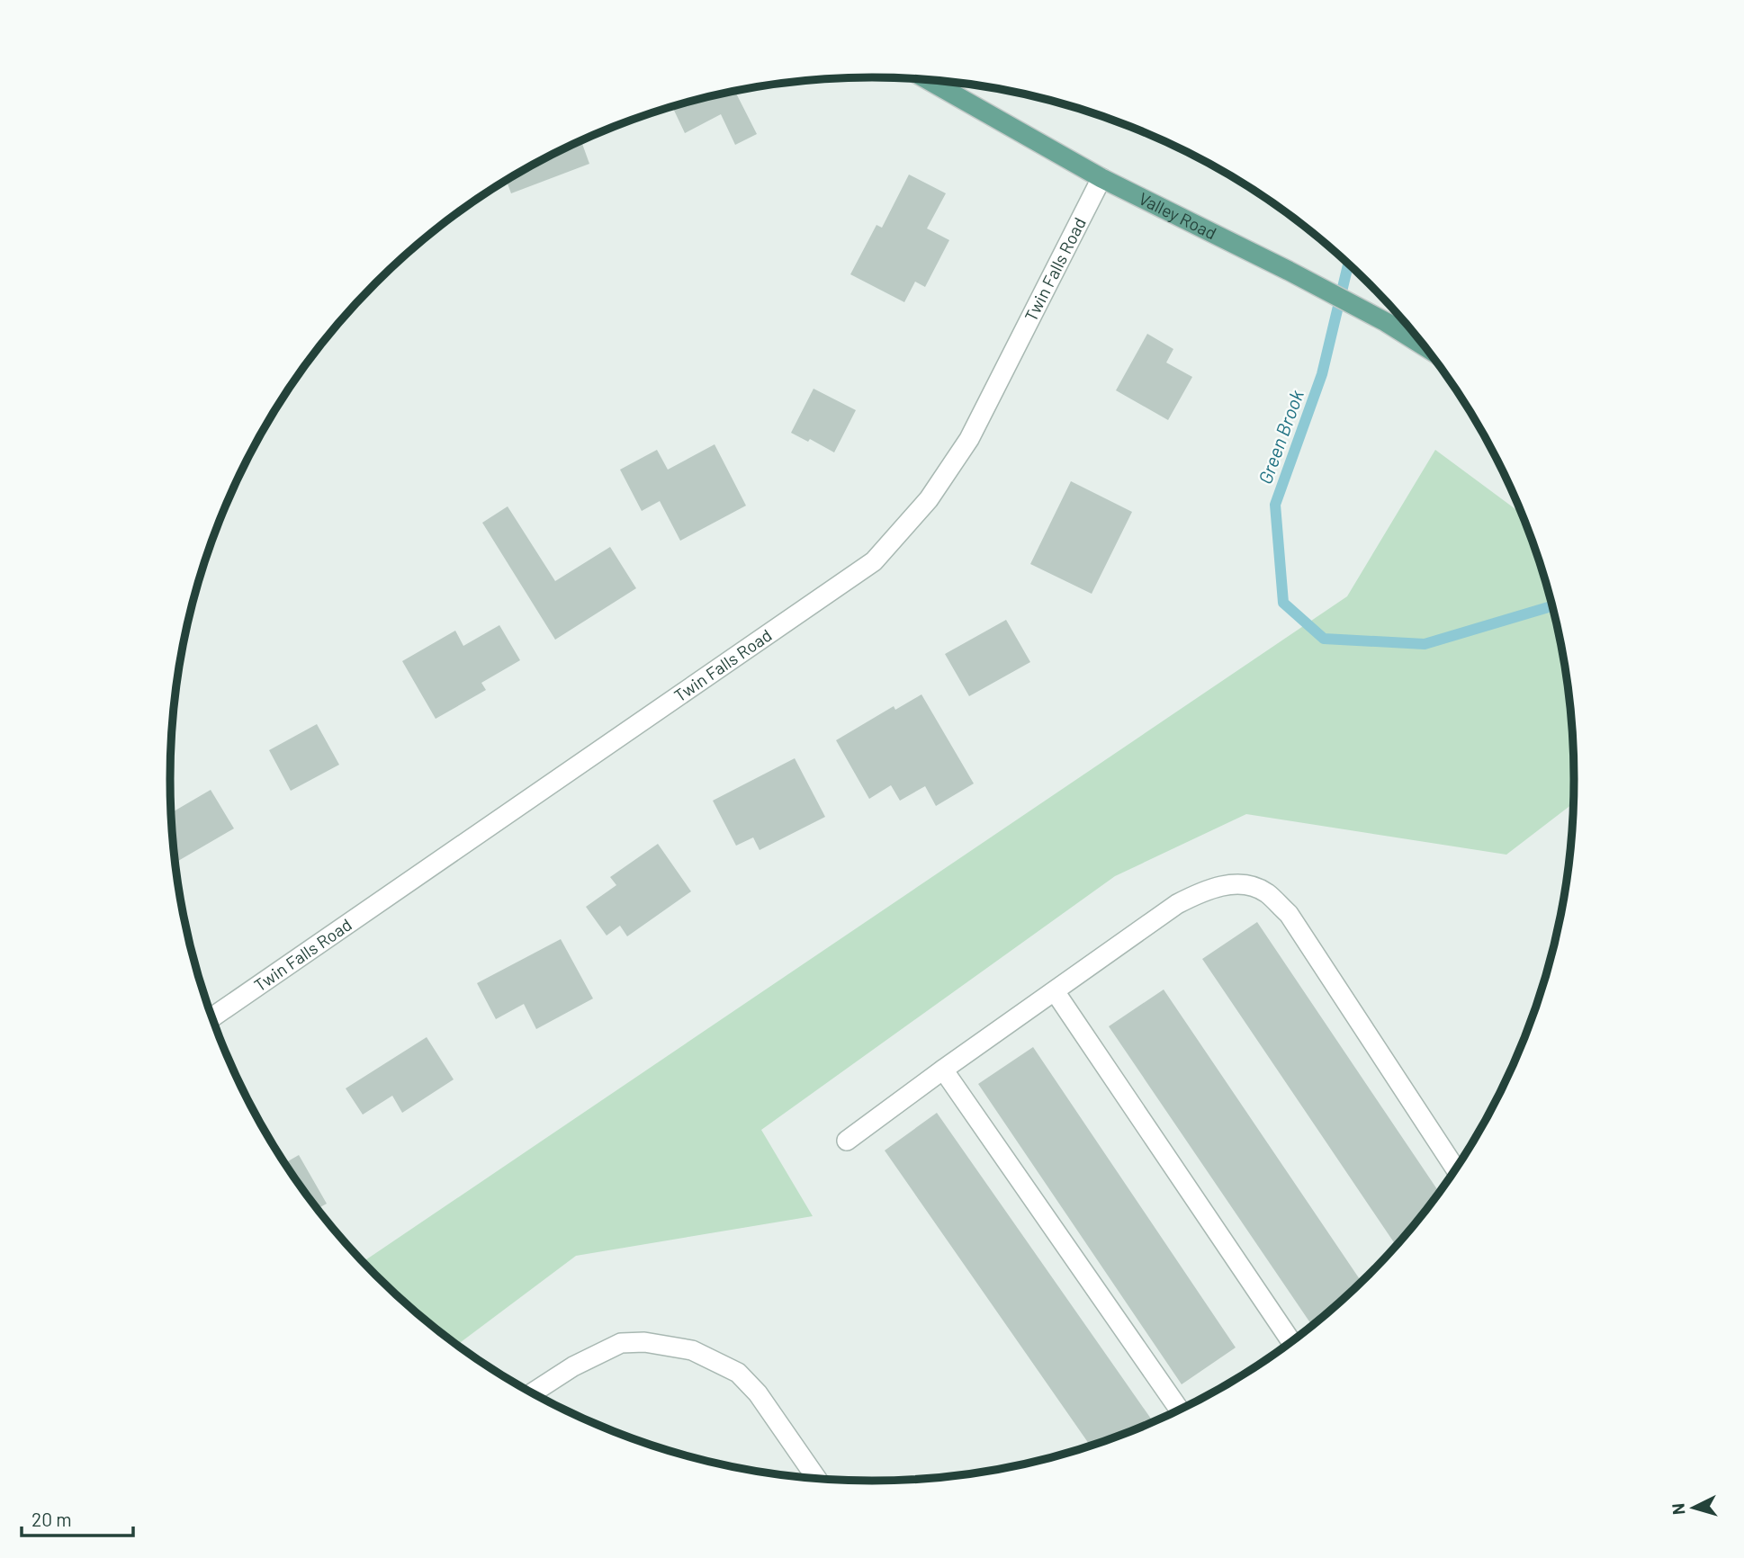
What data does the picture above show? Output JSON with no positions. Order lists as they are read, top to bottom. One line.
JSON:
{"streets":{"main road":["Valley Road"],"street":["Twin Falls Road"]},"crossings":[["Valley Road","Twin Falls Road"]],"water":["Green Brook"],"scale_bar":"20 m","north":"left"}
